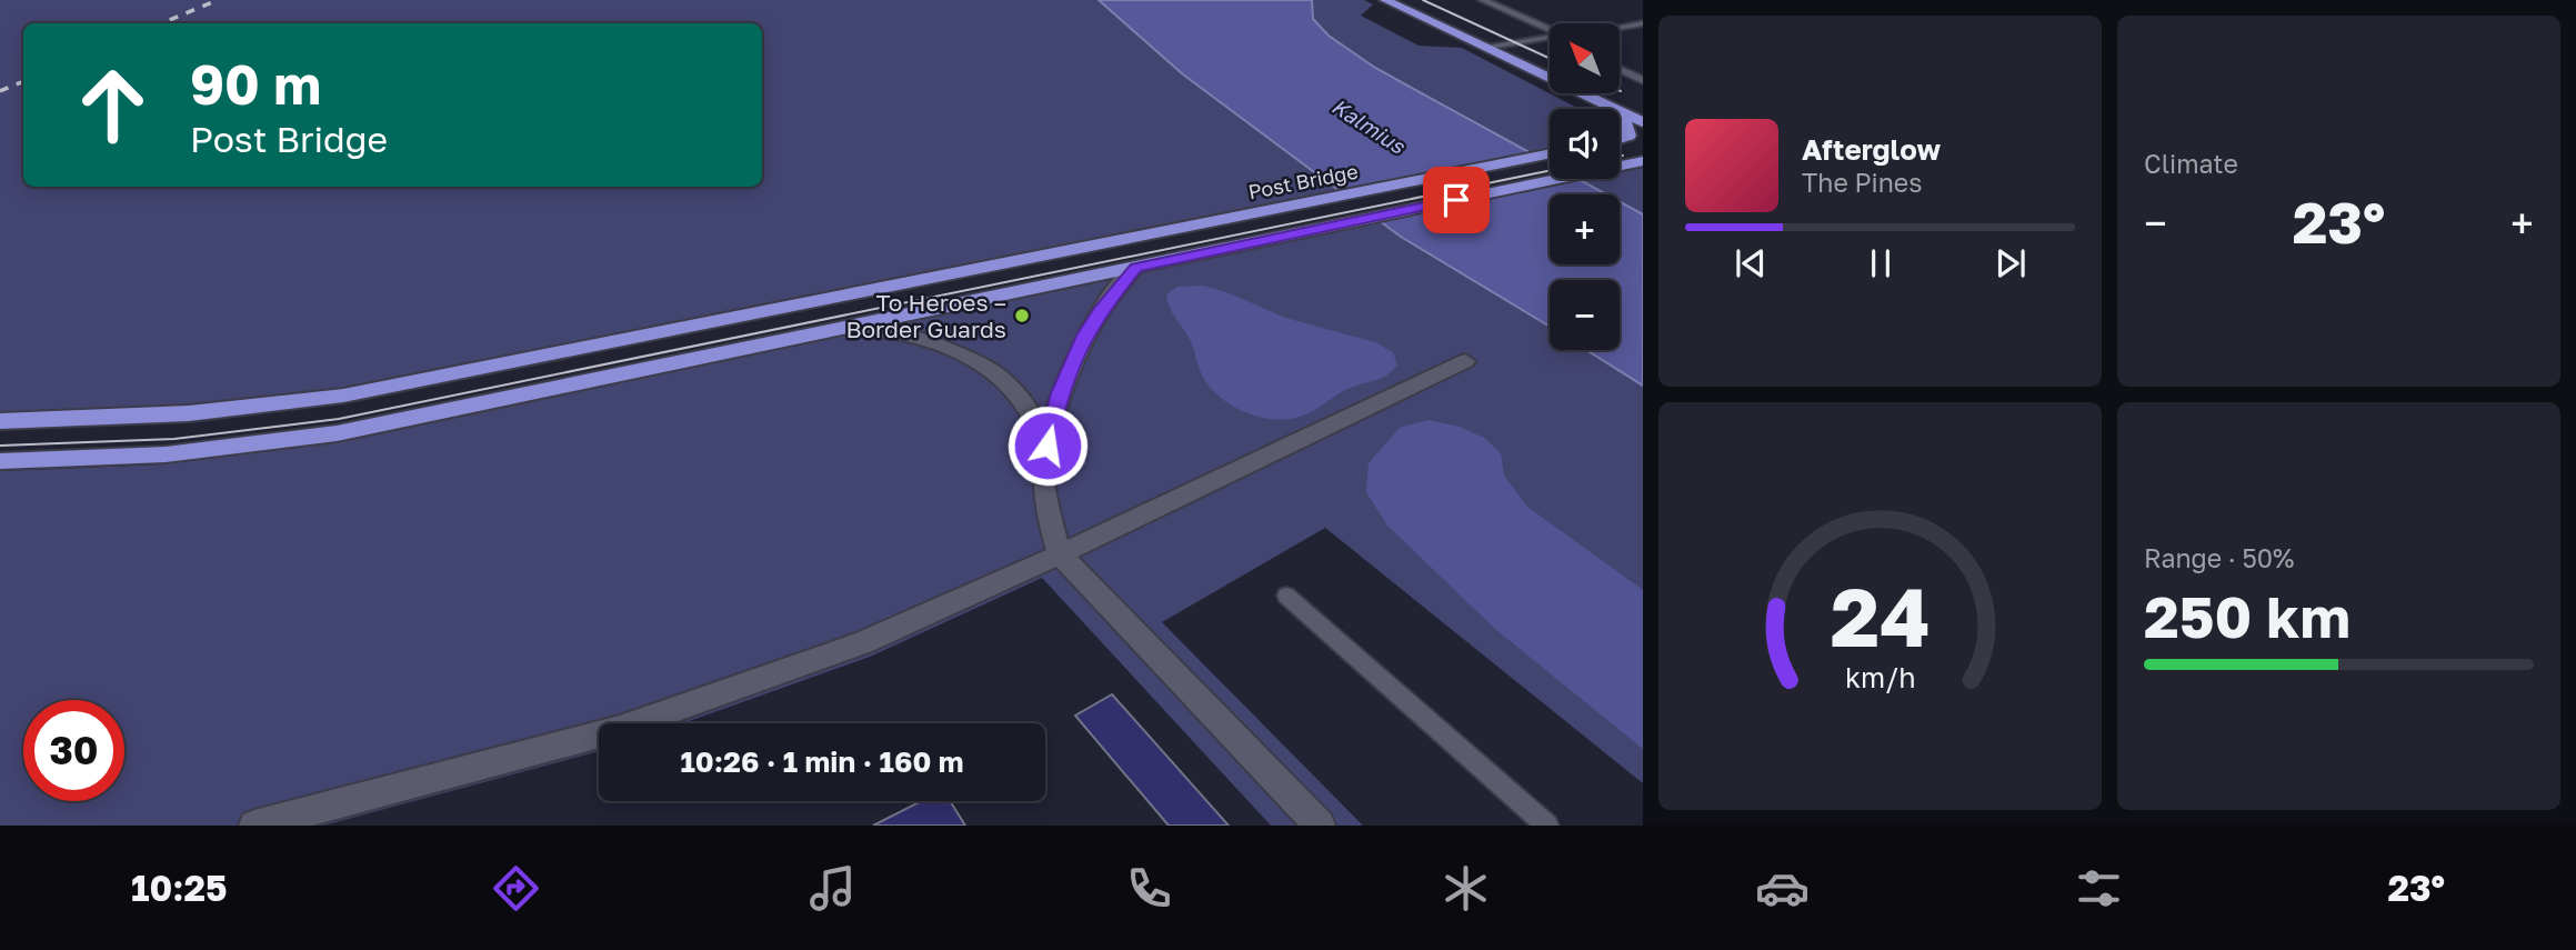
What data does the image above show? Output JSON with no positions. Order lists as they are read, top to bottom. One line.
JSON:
{"streets":{"highway":["Post Bridge"]},"water":["Kalmius"],"places":["To Heroes – Border Guards"],"north":"top left","page":{"tile":["Climate",["Range · 50%","250 km"]],"map_buttons":["+","−"],"turn":["90 m","Post Bridge"],"song":["Afterglow","The Pines"],"heat":["−","23°","+"],"limit":"30","trip":"10:26 · 1 min · 160 m","tabs":["10:25","23°"],"gauge":["24","km/h"]}}
